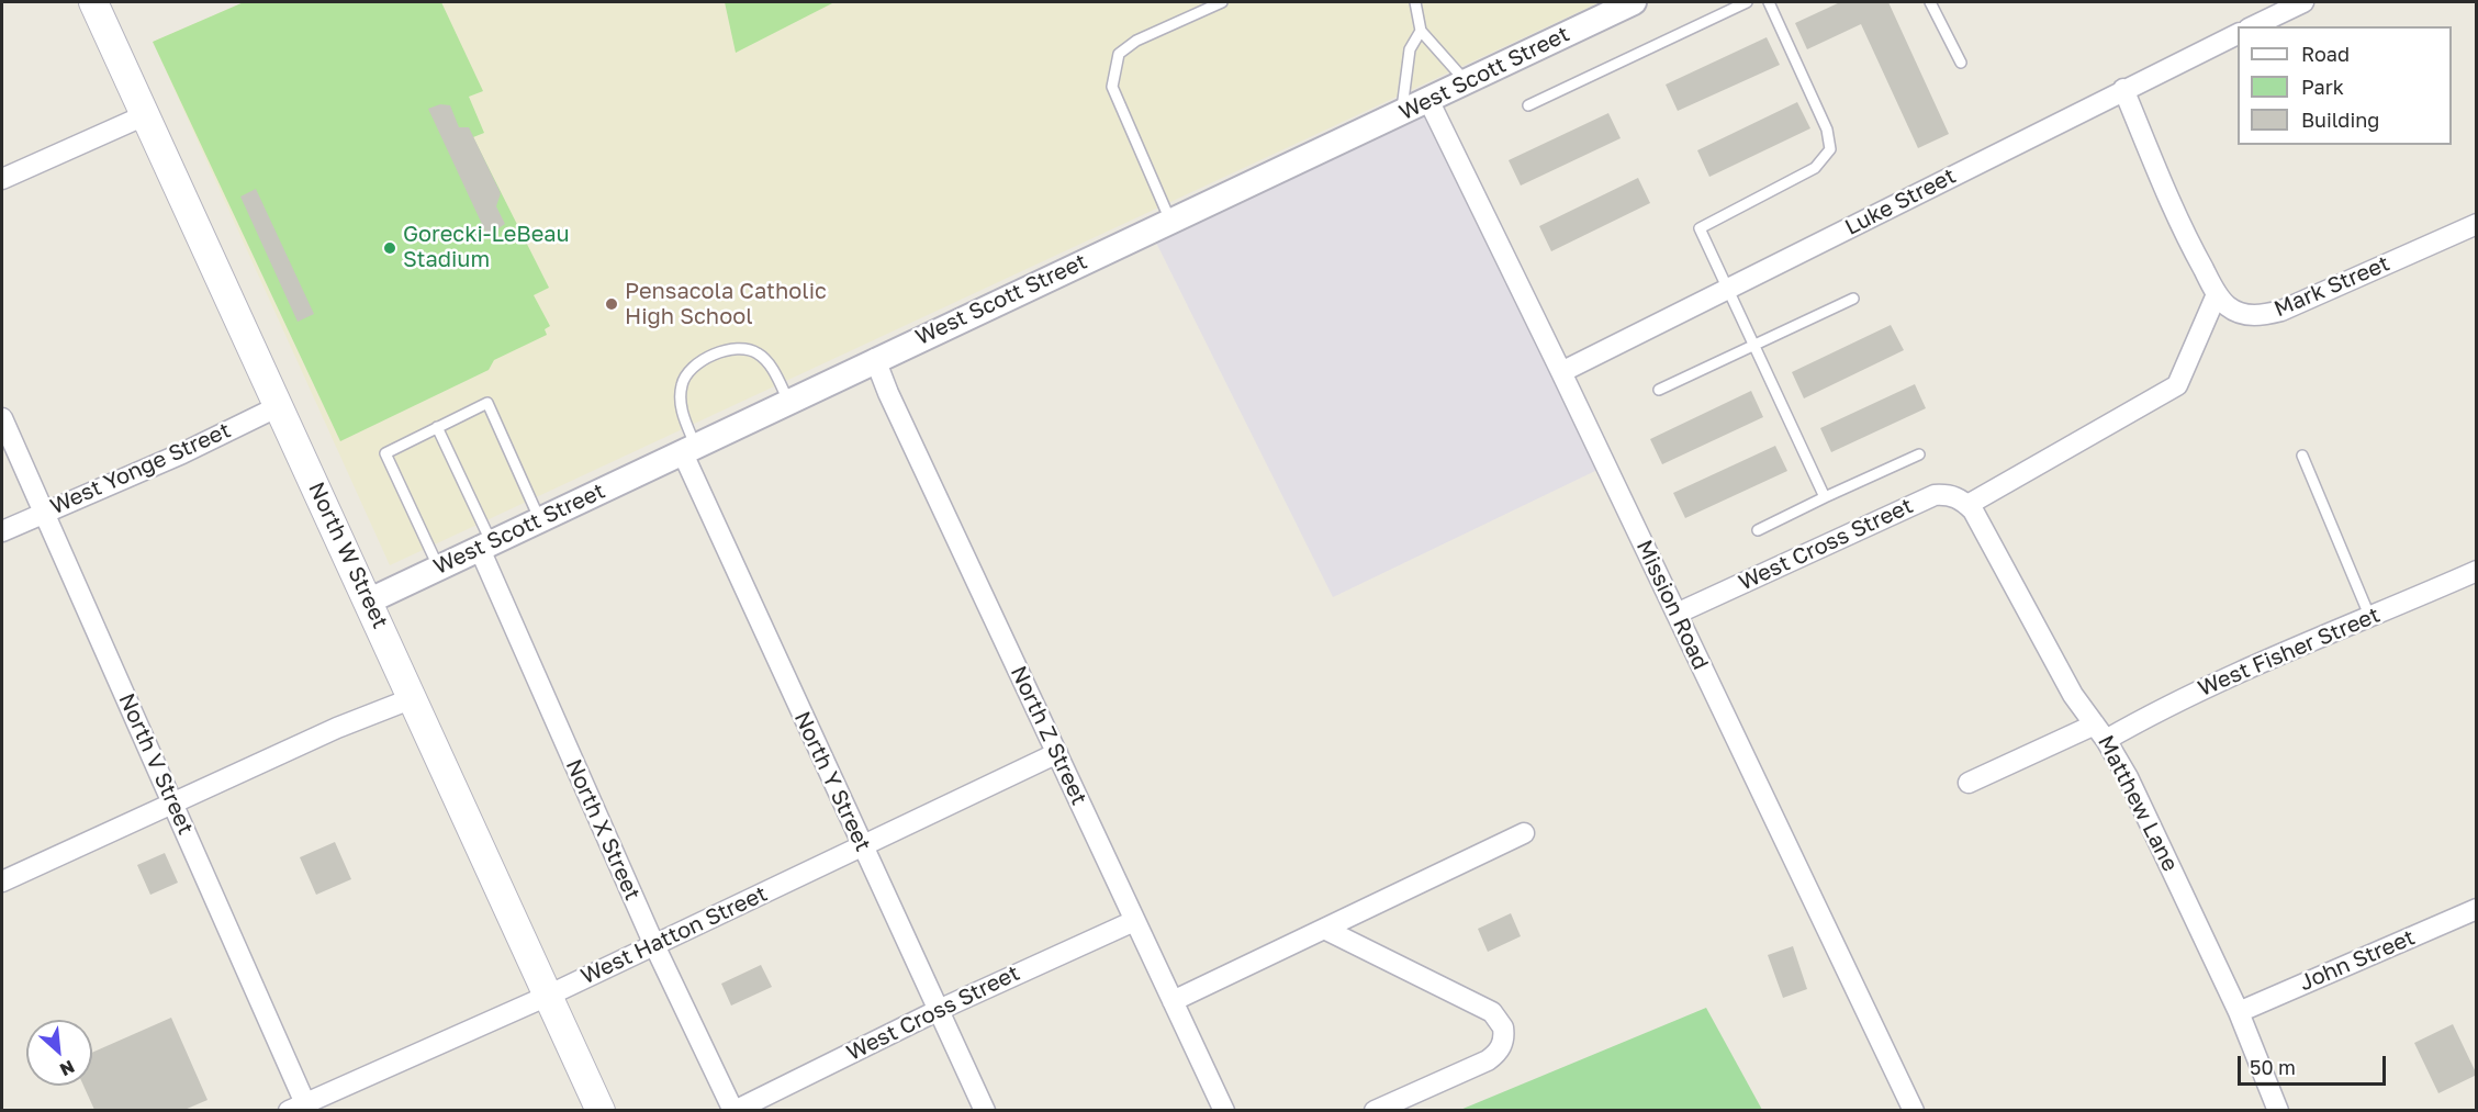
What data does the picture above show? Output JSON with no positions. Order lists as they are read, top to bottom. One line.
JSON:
{"streets":{"main road":["North W Street"],"street":["West Scott Street","Luke Street","Mark Street","West Yonge Street","West Cross Street","Mission Road","West Fisher Street","North Z Street","North V Street","North Y Street","Matthew Lane","North X Street","West Hatton Street","John Street"]},"crossings":[["West Scott Street","North W Street"],["West Scott Street","Mission Road"],["West Scott Street","North Z Street"],["West Scott Street","North Y Street"],["West Scott Street","North X Street"],["Luke Street","Mark Street"],["Luke Street","Mission Road"],["West Yonge Street","North W Street"],["West Yonge Street","North V Street"],["West Cross Street","Mission Road"],["West Cross Street","North Z Street"],["West Cross Street","North Y Street"],["West Cross Street","Matthew Lane"],["West Cross Street","North X Street"],["North W Street","West Hatton Street"],["West Fisher Street","Matthew Lane"],["North Z Street","West Hatton Street"],["North V Street","West Hatton Street"],["North Y Street","West Hatton Street"],["Matthew Lane","John Street"],["North X Street","West Hatton Street"]],"places":["Gorecki-LeBeau Stadium","Pensacola Catholic High School"],"legend":["Road","Park","Building"],"scale_bar":"50 m","north":"bottom right"}
